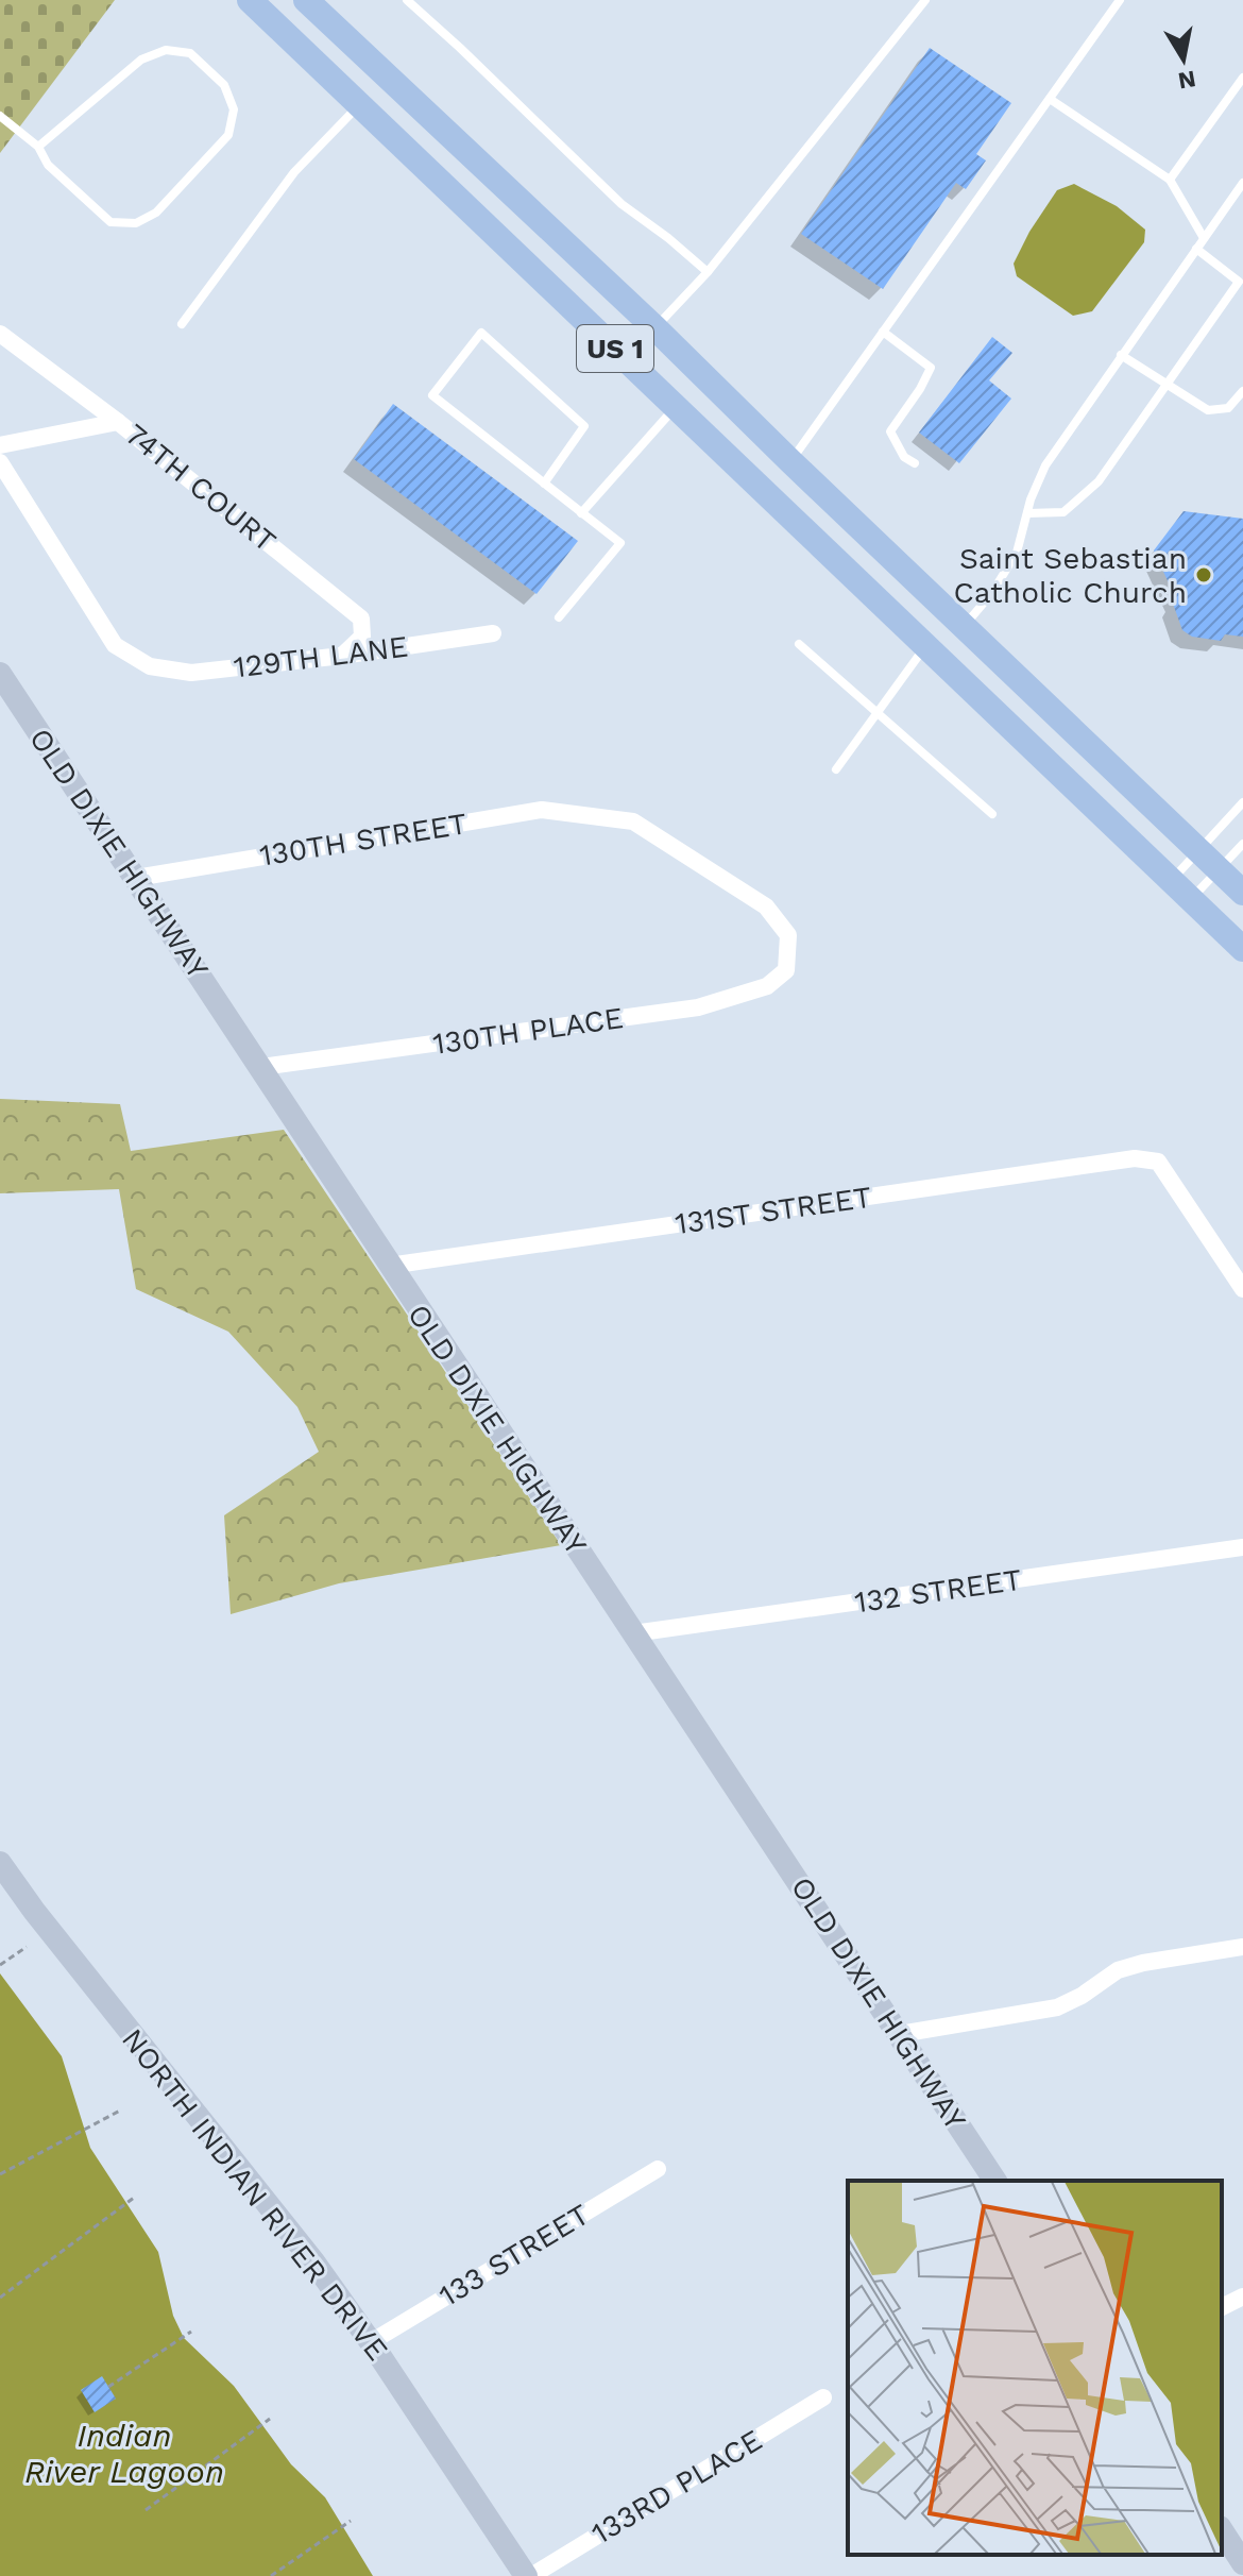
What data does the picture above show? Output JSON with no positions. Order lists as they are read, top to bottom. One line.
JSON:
{"streets":{"main road":["US 1"],"street":["74TH COURT","129TH LANE","130TH STREET","OLD DIXIE HIGHWAY","130TH PLACE","131ST STREET","132 STREET","NORTH INDIAN RIVER DRIVE","133 STREET","133RD PLACE"]},"crossings":[["74TH COURT","129TH LANE"],["130TH STREET","OLD DIXIE HIGHWAY"],["130TH STREET","130TH PLACE"],["OLD DIXIE HIGHWAY","130TH PLACE"],["OLD DIXIE HIGHWAY","131ST STREET"],["OLD DIXIE HIGHWAY","132 STREET"],["NORTH INDIAN RIVER DRIVE","133 STREET"],["NORTH INDIAN RIVER DRIVE","133RD PLACE"]],"water":["Indian River Lagoon"],"places":["Saint Sebastian Catholic Church"],"north":"bottom"}
